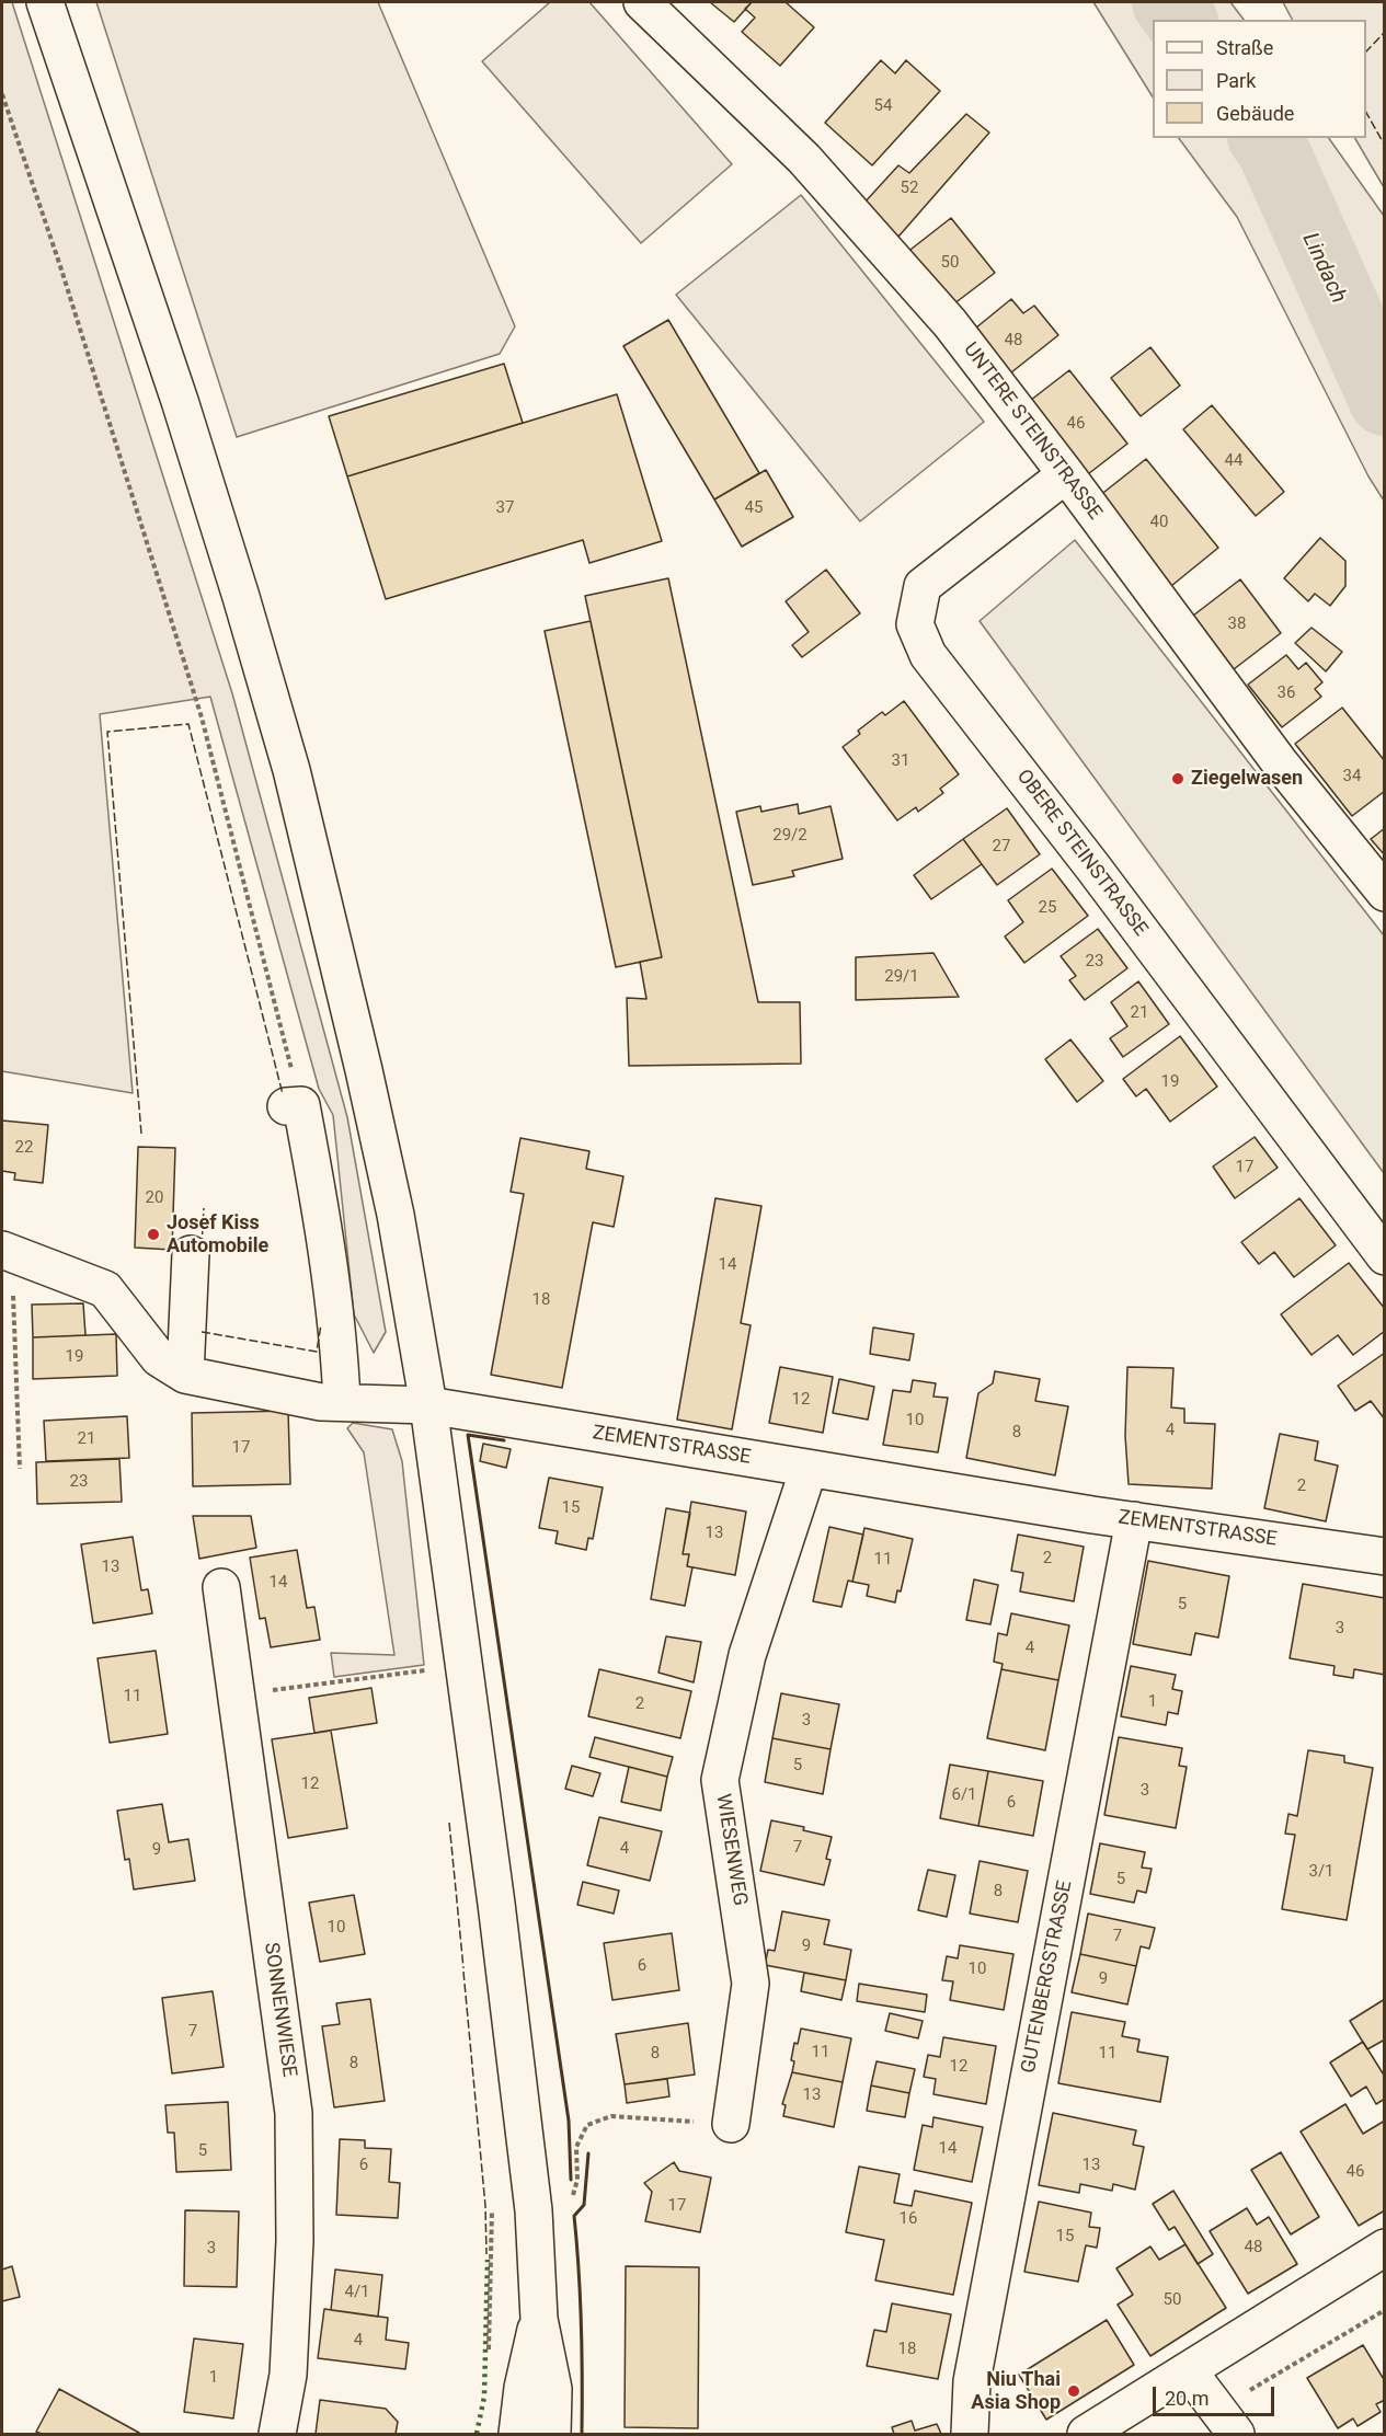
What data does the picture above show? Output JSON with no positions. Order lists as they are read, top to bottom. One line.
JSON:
{"streets":{"street":["UNTERE STEINSTRASSE","OBERE STEINSTRASSE","ZEMENTSTRASSE","WIESENWEG","GUTENBERGSTRASSE","SONNENWIESE"]},"crossings":[["UNTERE STEINSTRASSE","OBERE STEINSTRASSE"],["ZEMENTSTRASSE","WIESENWEG"],["ZEMENTSTRASSE","GUTENBERGSTRASSE"]],"water":["Lindach"],"places":["Ziegelwasen","Josef Kiss Automobile","Niu Thai Asia Shop"],"house_numbers":["54","52","50","48","46","44","37","45","40","38","36","31","34","29/2","27","25","23","29/1","21","19","22","17","20","14","18","19","12","10","4","8","21","17","23","2","15","13","2","11","13","14","5","3","4","11","1","2","3","5","12","3","6/1","6","7","4","9","3/1","5","8","10","7","9","6","10","9","7","11","8","11","8","12","13","14","5","6","13","46","17","16","15","48","3","4/1","50","4","18","1"],"legend":["Straße","Park","Gebäude"],"scale_bar":"20 m"}
